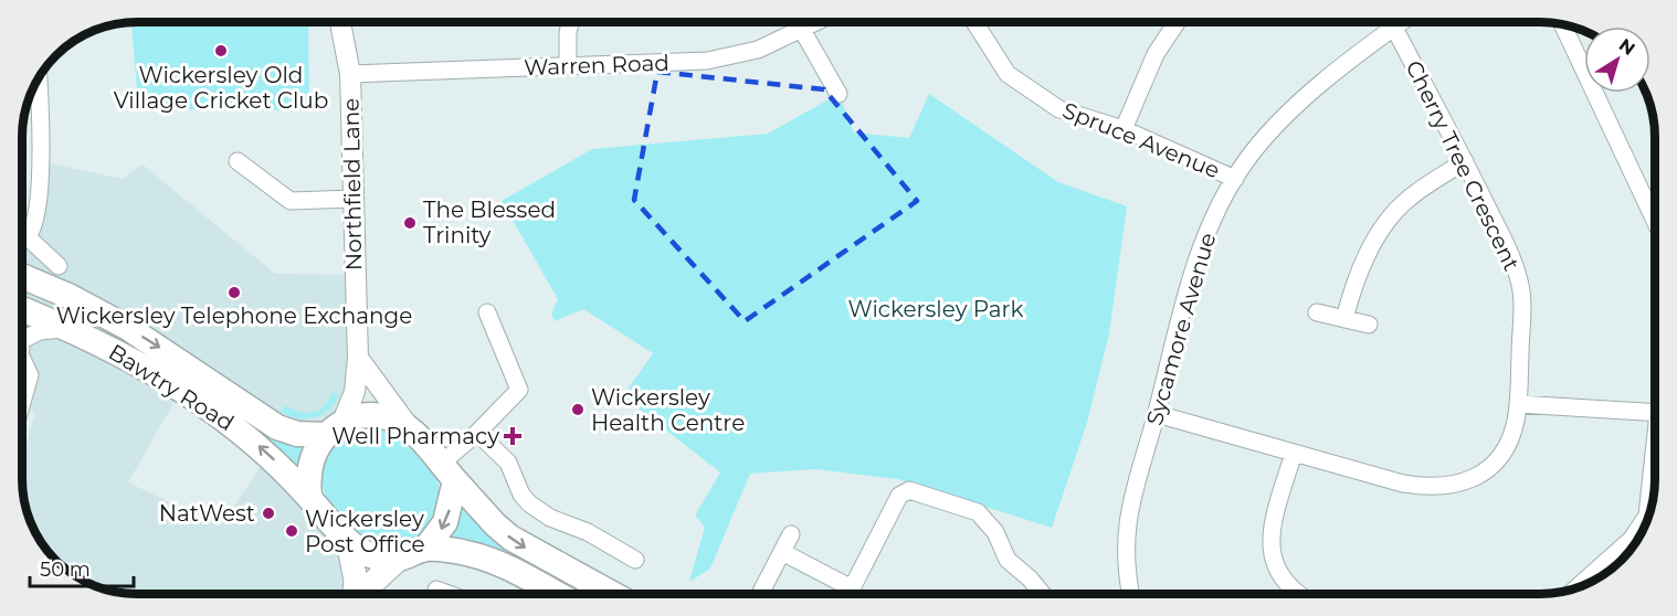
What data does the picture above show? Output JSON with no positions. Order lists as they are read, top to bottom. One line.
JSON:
{"streets":{"main road":["Bawtry Road"],"street":["Warren Road","Spruce Avenue","Cherry Tree Crescent","Northfield Lane","Sycamore Avenue"]},"crossings":[["Warren Road","Northfield Lane"],["Spruce Avenue","Sycamore Avenue"],["Cherry Tree Crescent","Sycamore Avenue"],["Northfield Lane","Bawtry Road"]],"parks":["Wickersley Park"],"places":{"other":["Wickersley Old Village Cricket Club","The Blessed Trinity","Wickersley Telephone Exchange","Wickersley Health Centre","NatWest","Wickersley Post Office"],"health":["Well Pharmacy"]},"scale_bar":"50 m","north":"top right"}
